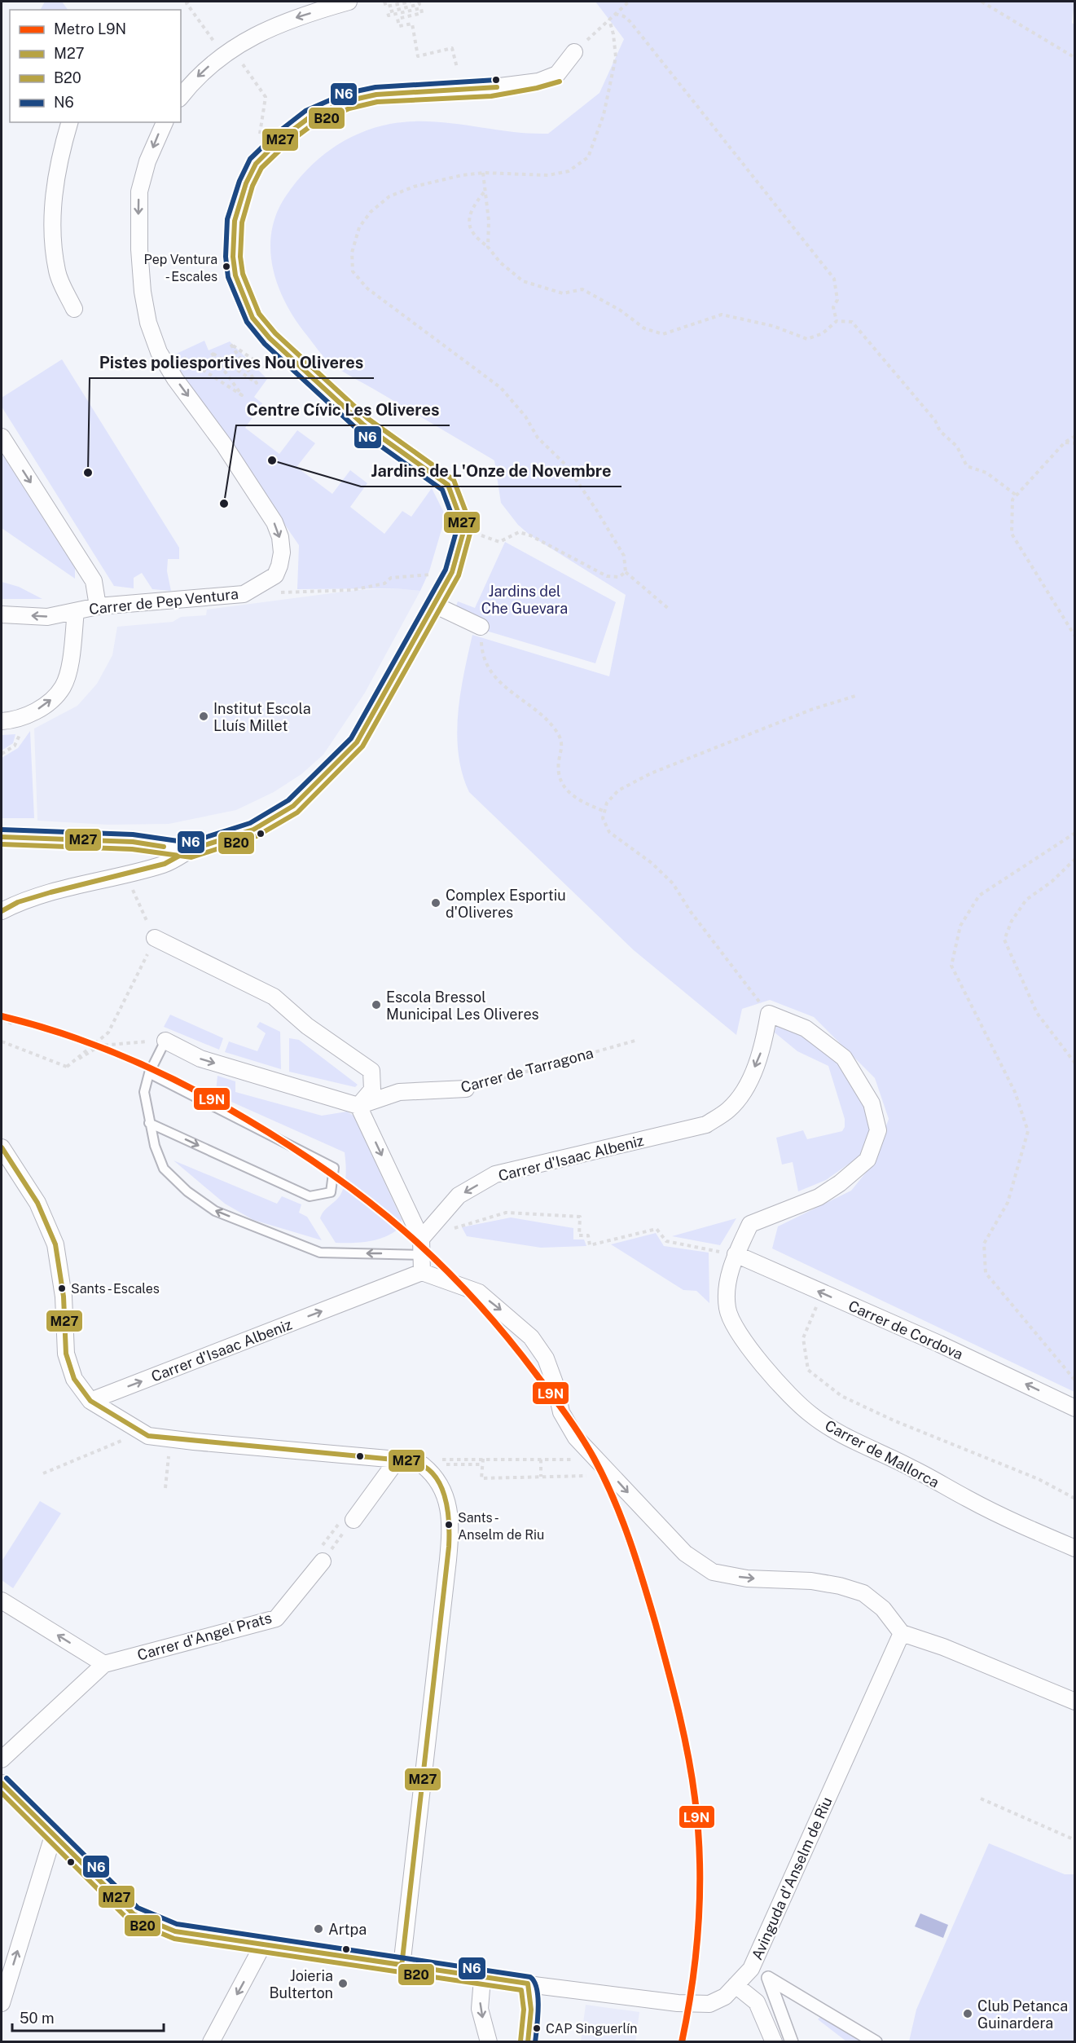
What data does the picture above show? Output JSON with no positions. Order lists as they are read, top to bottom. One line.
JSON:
{"streets":{"street":["Carrer de Pep Ventura","Carrer de Tarragona","Carrer d'Isaac Albeniz","Carrer de Cordova","Carrer de Mallorca","Carrer d'Angel Prats","Avinguda d'Anselm de Riu"]},"crossings":[["Carrer d'Isaac Albeniz","Carrer de Mallorca"],["Carrer de Cordova","Carrer de Mallorca"]],"one_way":["Carrer de Cordova"],"parks":["Jardins del Che Guevara"],"places":["Pep Ventura - Escales","Jardins de L'Onze de Novembre","Pistes poliesportives Nou Oliveres","Centre Cívic Les Oliveres","Institut Escola Lluís Millet","Complex Esportiu d'Oliveres","Escola Bressol Municipal Les Oliveres","Sants - Escales","Sants - Anselm de Riu","Artpa","Joieria Bulterton","Club Petanca Guinardera","CAP Singuerlín"],"lines":["transit line N6","transit line B20","transit line M27","metro line L9N"],"legend":["Metro L9N","M27","B20","N6"],"scale_bar":"50 m"}
